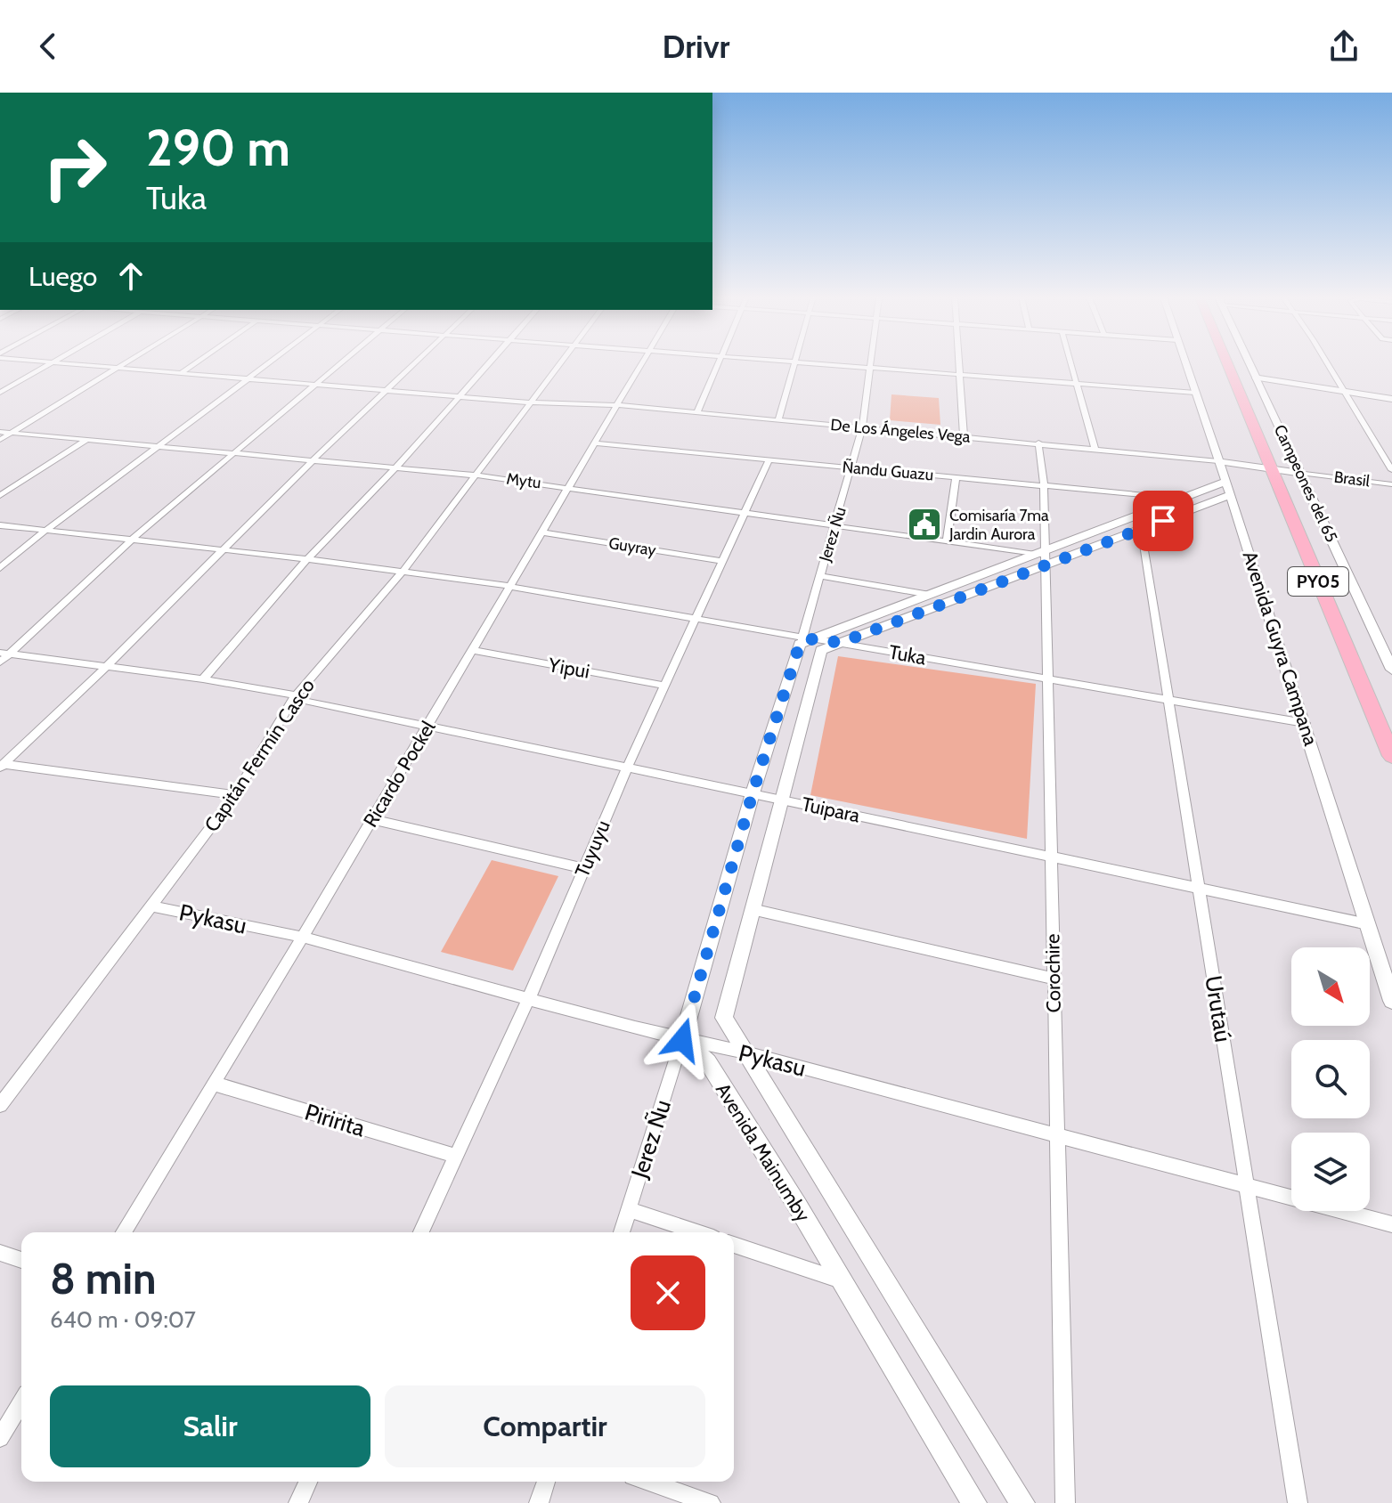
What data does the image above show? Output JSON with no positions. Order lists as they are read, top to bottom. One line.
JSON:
{"streets":{"highway":["PY05"],"main road":["Campeones del 65"],"street":["De Los Ángeles Vega","Ñandu Guazu","Brasil","Mytu","Jerez Ñu","Guyray","Avenida Guyra Campana","Tuka","Yipui","Capitán Fermín Casco","Ricardo Pockel","Tuipara","Tuyuyu","Pykasu","Corochire","Urutaú","Piririta","Avenida Mainumby"]},"crossings":[["De Los Ángeles Vega","Brasil"],["De Los Ángeles Vega","Jerez Ñu"],["De Los Ángeles Vega","PY05"],["De Los Ángeles Vega","Avenida Guyra Campana"],["De Los Ángeles Vega","Capitán Fermín Casco"],["De Los Ángeles Vega","Ricardo Pockel"],["De Los Ángeles Vega","Corochire"],["Ñandu Guazu","Jerez Ñu"],["Ñandu Guazu","Ricardo Pockel"],["Ñandu Guazu","Tuyuyu"],["Ñandu Guazu","Corochire"],["Ñandu Guazu","Avenida Mainumby"],["Brasil","Campeones del 65"],["Brasil","PY05"],["Mytu","Jerez Ñu"],["Mytu","Capitán Fermín Casco"],["Mytu","Ricardo Pockel"],["Mytu","Tuyuyu"],["Mytu","Corochire"],["Mytu","Avenida Mainumby"],["Jerez Ñu","Tuka"],["Jerez Ñu","Pykasu"],["Jerez Ñu","Avenida Mainumby"],["Guyray","Ricardo Pockel"],["Guyray","Tuyuyu"],["Avenida Guyra Campana","Tuka"],["Avenida Guyra Campana","Tuipara"],["Avenida Guyra Campana","Avenida Mainumby"],["Tuka","Capitán Fermín Casco"],["Tuka","Ricardo Pockel"],["Tuka","Tuyuyu"],["Tuka","Corochire"],["Tuka","Urutaú"],["Tuka","Avenida Mainumby"],["Yipui","Ricardo Pockel"],["Yipui","Tuyuyu"],["Capitán Fermín Casco","Tuipara"],["Capitán Fermín Casco","Pykasu"],["Ricardo Pockel","Tuipara"],["Ricardo Pockel","Pykasu"],["Ricardo Pockel","Piririta"],["Tuipara","Tuyuyu"],["Tuipara","Corochire"],["Tuipara","Urutaú"],["Tuipara","Avenida Mainumby"],["Tuyuyu","Pykasu"],["Tuyuyu","Piririta"],["Pykasu","Corochire"],["Pykasu","Urutaú"],["Pykasu","Avenida Mainumby"],["Corochire","Avenida Mainumby"],["Urutaú","Avenida Mainumby"]],"places":{"public building":["Comisaría 7ma Jardin Aurora"]},"north":"bottom right","page":{"header":"Drivr","turn":["290 m","Tuka"],"then":"Luego","heading":["8 min","640 m · 09:07"],"buttons":["Salir","Compartir"]}}
